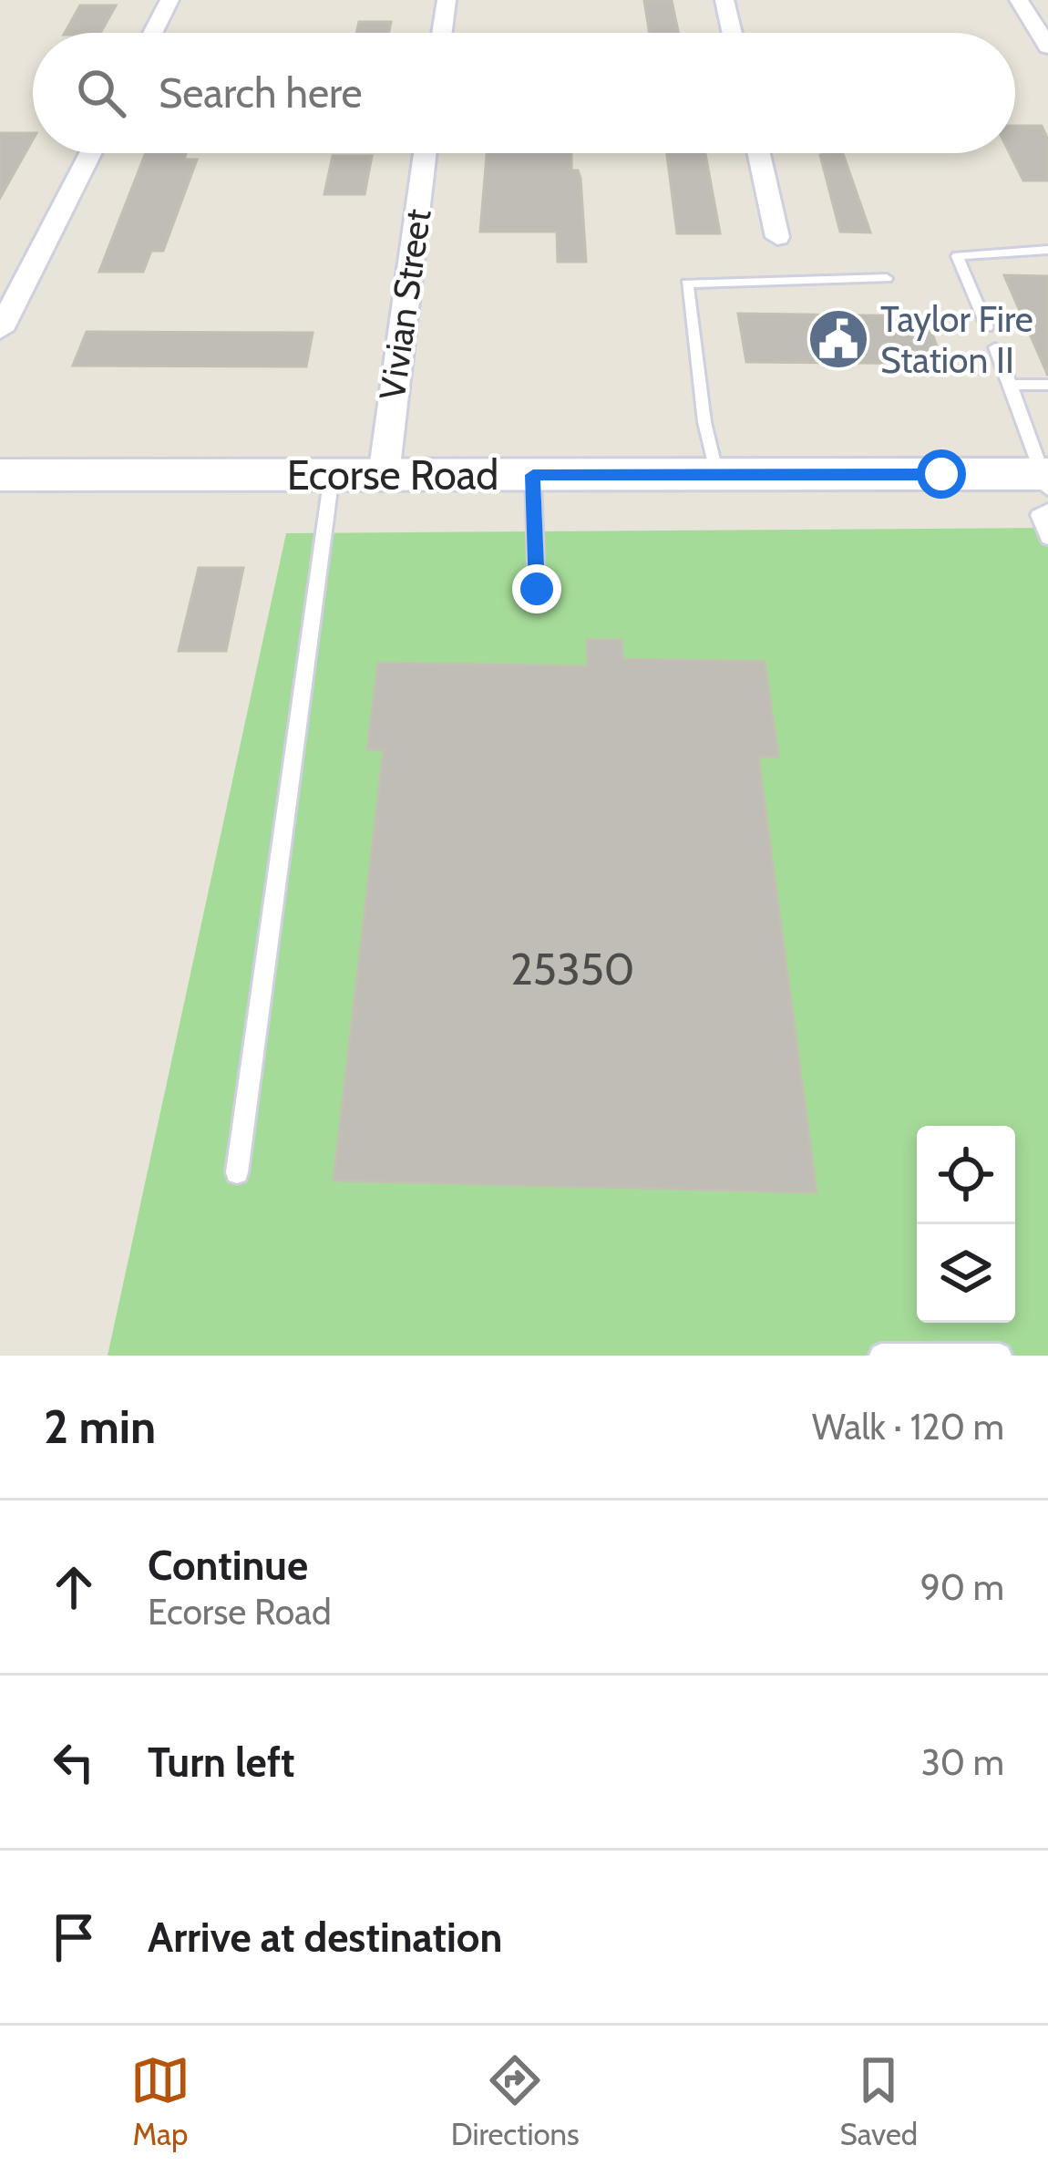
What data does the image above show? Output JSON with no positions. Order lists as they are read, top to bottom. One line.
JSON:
{"streets":{"main road":["Ecorse Road"],"street":["Vivian Street"]},"crossings":[["Vivian Street","Ecorse Road"]],"places":{"public building":["Taylor Fire Station II"]},"house_numbers":["25350"],"page":{"search":"Search here","heading":["2 min","Walk · 120 m"],"list":[["Continue","Ecorse Road","90 m"],["Turn left","30 m"],"Arrive at destination"],"nav":["Map","Directions","Saved"]}}
